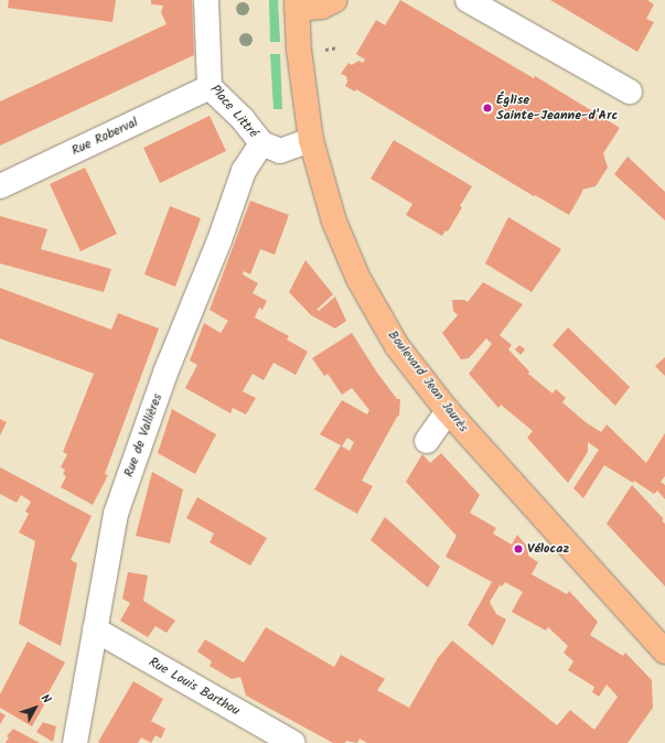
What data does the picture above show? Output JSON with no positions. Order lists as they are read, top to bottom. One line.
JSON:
{"streets":{"main road":["Boulevard Jean Jaurès"],"street":["Place Littré","Rue Roberval","Rue de Vallières","Rue Louis Barthou"]},"crossings":[["Place Littré","Rue Roberval"],["Place Littré","Rue de Vallières"],["Rue de Vallières","Rue Louis Barthou"]],"places":["Église Sainte-Jeanne-d'Arc","Vélocaz"],"north":"top right"}
